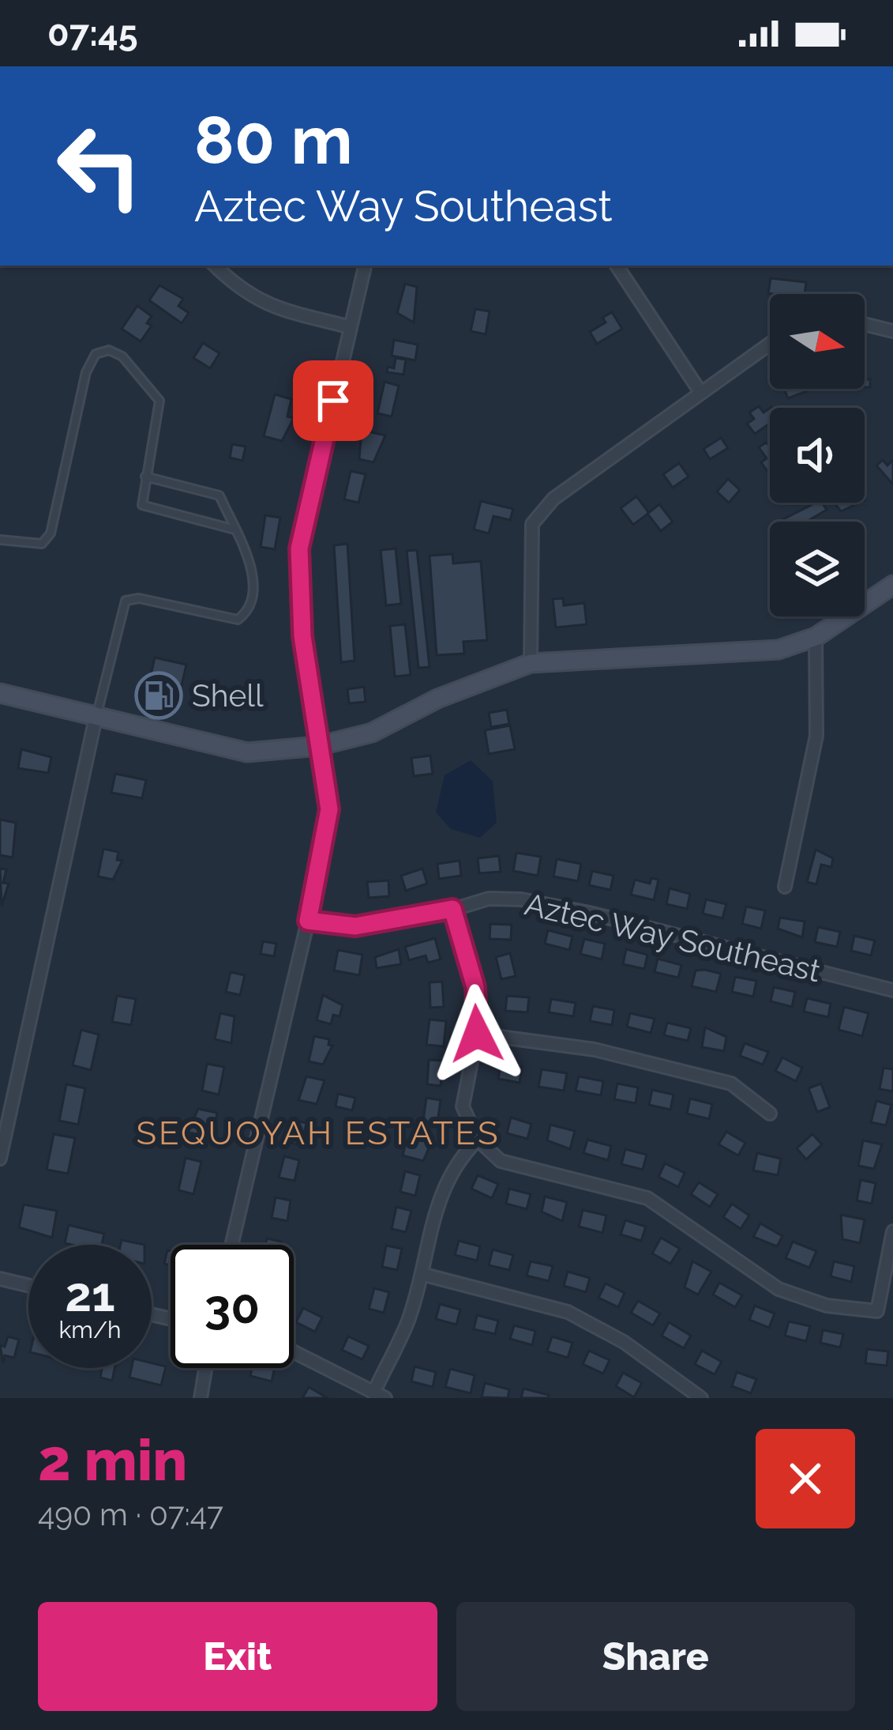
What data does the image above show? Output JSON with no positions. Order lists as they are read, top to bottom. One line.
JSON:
{"streets":{"street":["Aztec Way Southeast"]},"districts":["SEQUOYAH ESTATES"],"places":{"fuel station":["Shell"]},"north":"right","page":{"status":"07:45","turn":["80 m","Aztec Way Southeast"],"speed":"21 km/h","limit":"30","heading":["2 min","490 m · 07:47"],"buttons":["Exit","Share"]}}
